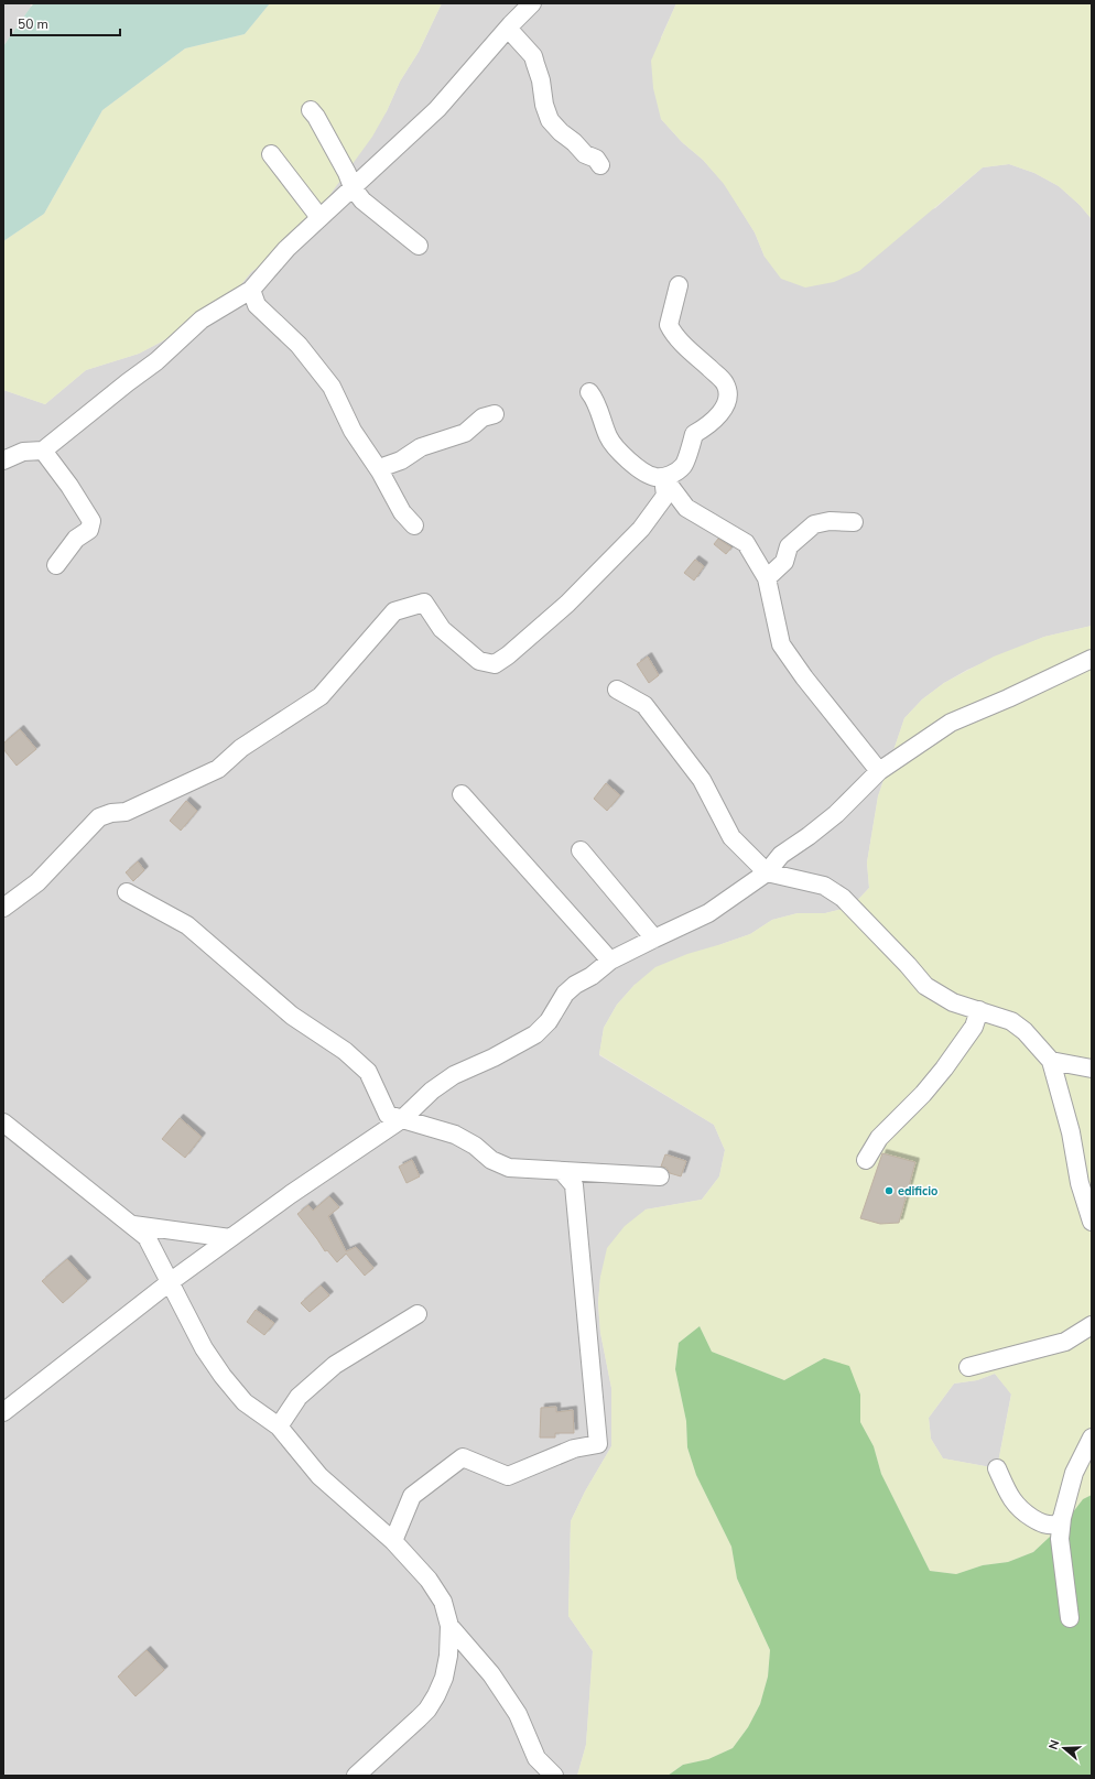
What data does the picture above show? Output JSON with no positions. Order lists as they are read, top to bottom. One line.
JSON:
{"places":["edificio"],"scale_bar":"50 m","north":"left"}
